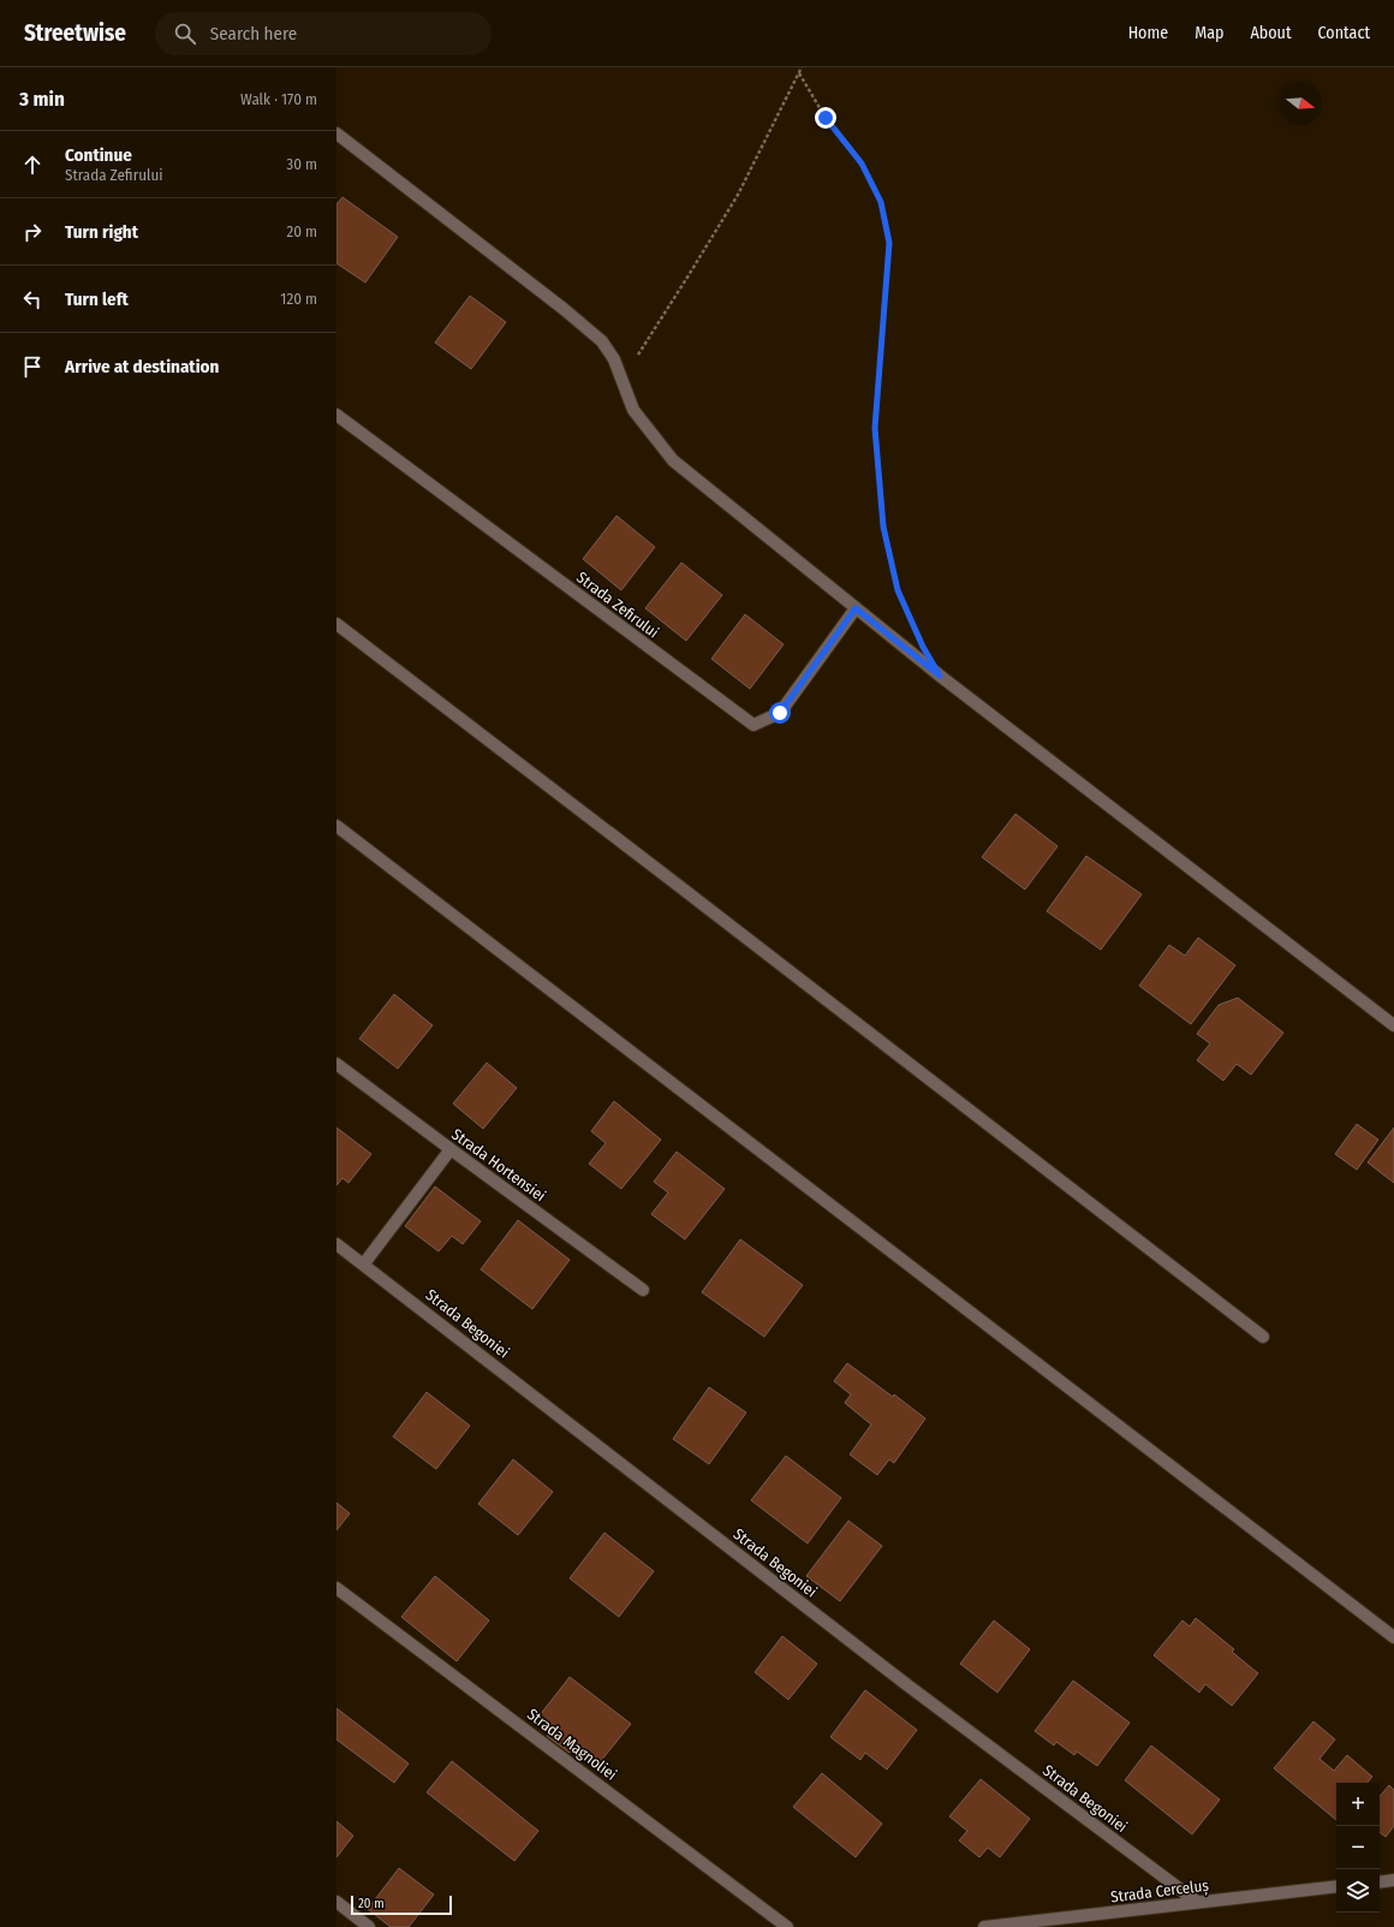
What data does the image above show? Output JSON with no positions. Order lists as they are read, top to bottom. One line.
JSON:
{"streets":{"street":["Strada Zefirului","Strada Hortensiei","Strada Begoniei","Strada Magnoliei","Strada Cerceluș"]},"crossings":[["Strada Begoniei","Strada Cerceluș"]],"scale_bar":"20 m","north":"right","page":{"header":"Streetwise","search":"Search here","nav":["Home","Map","About","Contact"],"heading":["3 min","Walk · 170 m"],"list":[["Continue","Strada Zefirului","30 m"],["Turn right","20 m"],["Turn left","120 m"],"Arrive at destination"],"map_buttons":["+","−"],"scale":"20 m"}}
